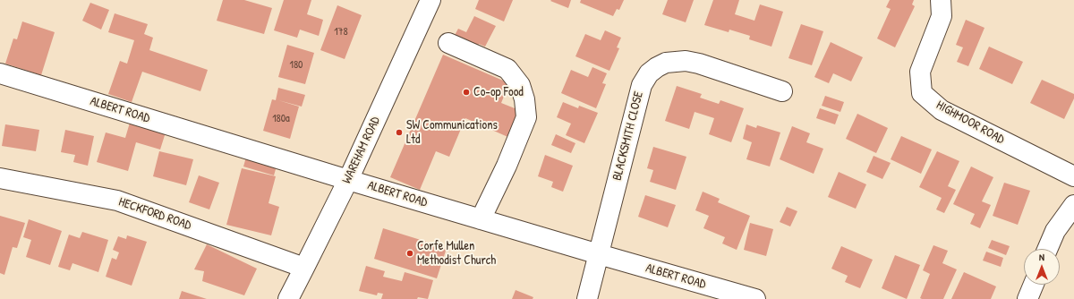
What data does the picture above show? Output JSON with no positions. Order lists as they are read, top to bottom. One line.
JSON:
{"streets":{"street":["ALBERT ROAD","HIGHMOOR ROAD","BLACKSMITH CLOSE","WAREHAM ROAD","HECKFORD ROAD"]},"crossings":[["ALBERT ROAD","BLACKSMITH CLOSE"],["ALBERT ROAD","WAREHAM ROAD"],["WAREHAM ROAD","HECKFORD ROAD"]],"places":["Co-op Food","SW Communications Ltd","Corfe Mullen Methodist Church"],"house_numbers":["178","180","180a"],"north":"top"}
